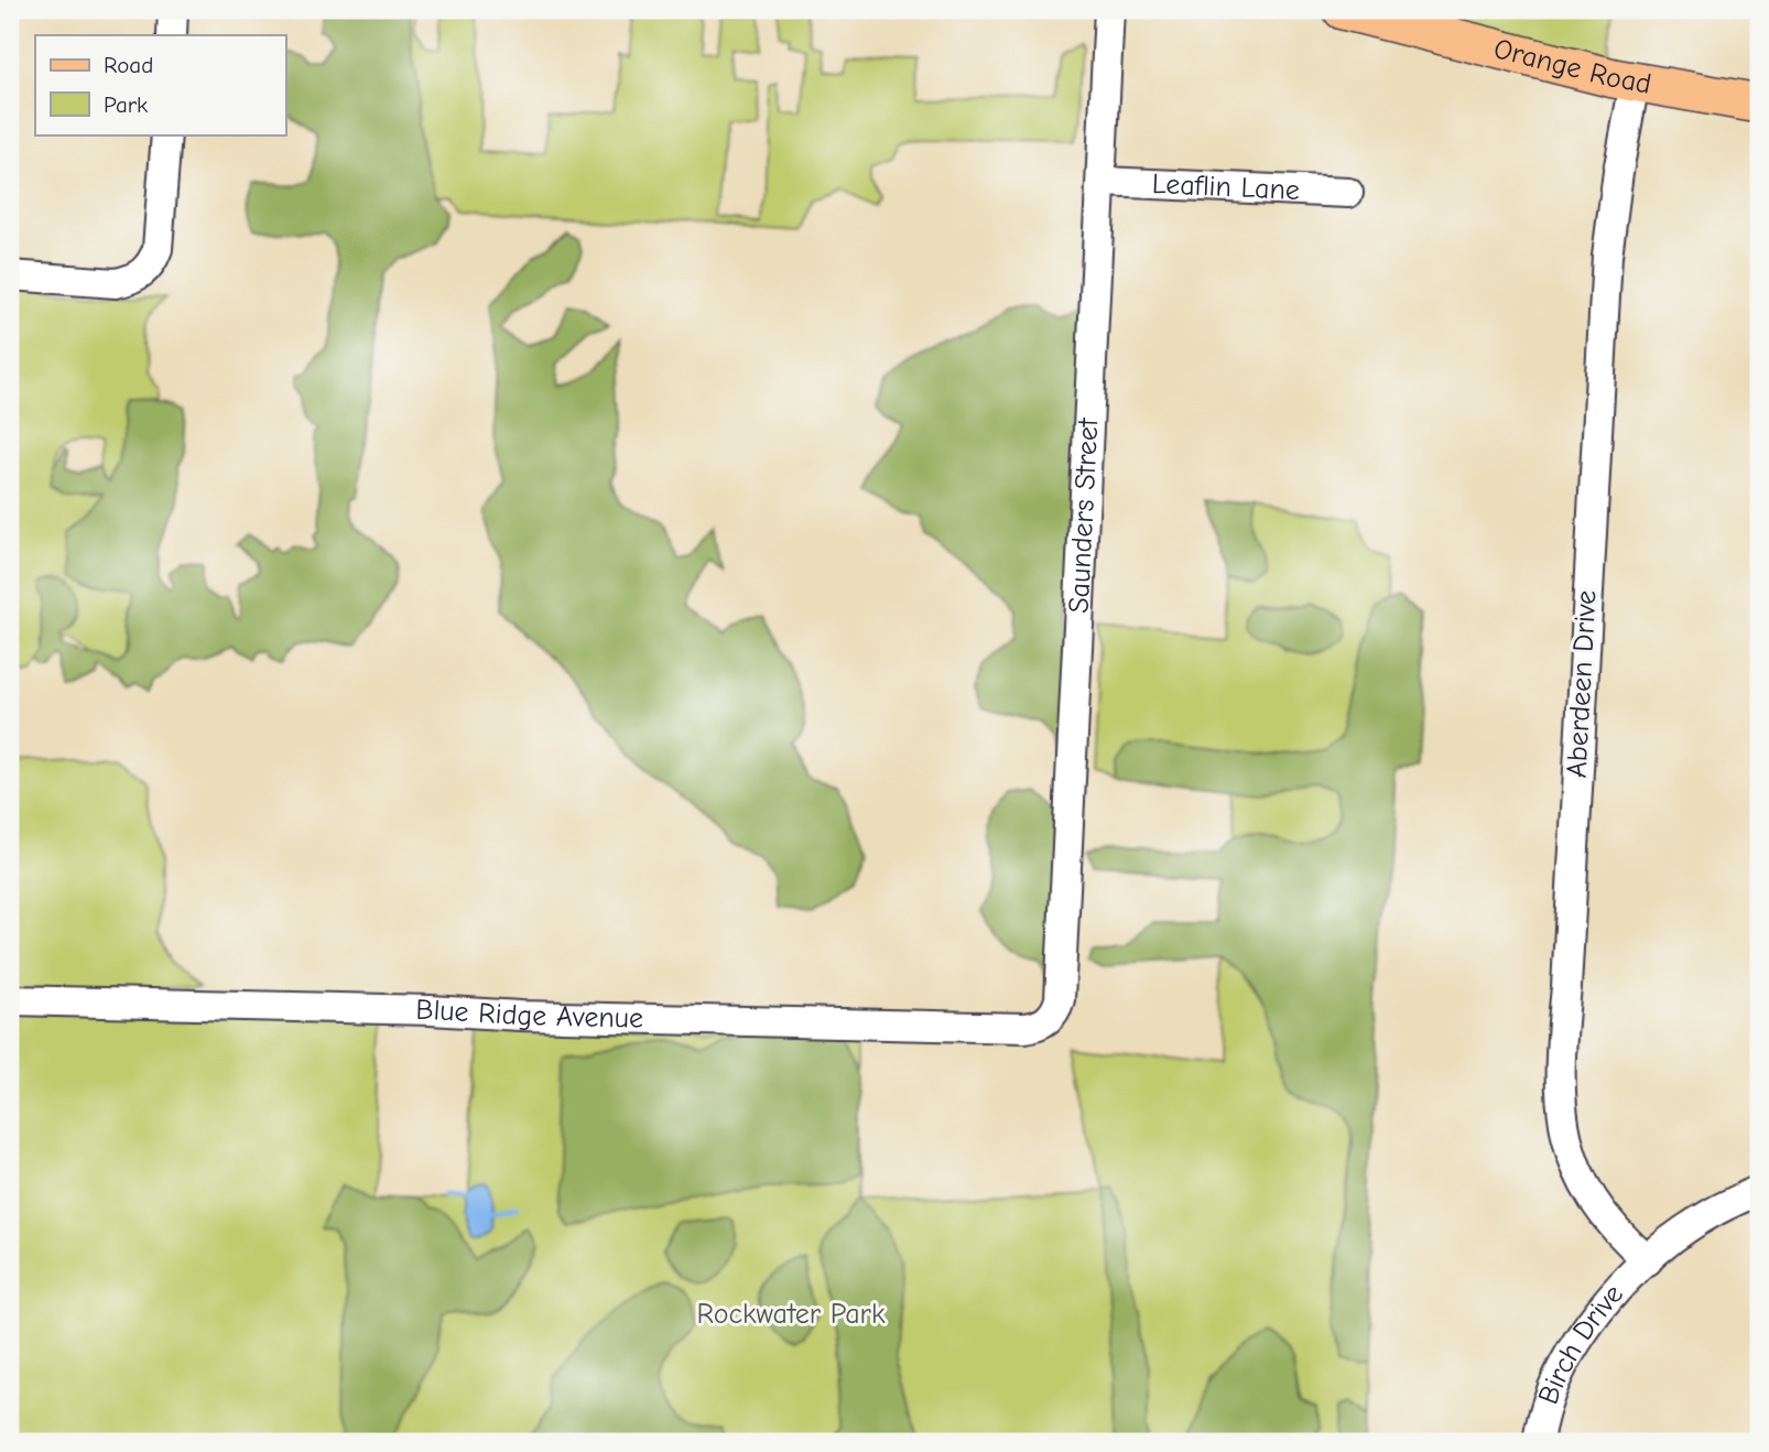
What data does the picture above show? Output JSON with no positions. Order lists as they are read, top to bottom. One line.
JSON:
{"streets":{"main road":["Orange Road"],"street":["Leaflin Lane","Saunders Street","Aberdeen Drive","Blue Ridge Avenue","Birch Drive"]},"crossings":[["Orange Road","Aberdeen Drive"],["Leaflin Lane","Saunders Street"],["Saunders Street","Blue Ridge Avenue"],["Aberdeen Drive","Birch Drive"]],"parks":["Rockwater Park"],"legend":["Road","Park"]}
